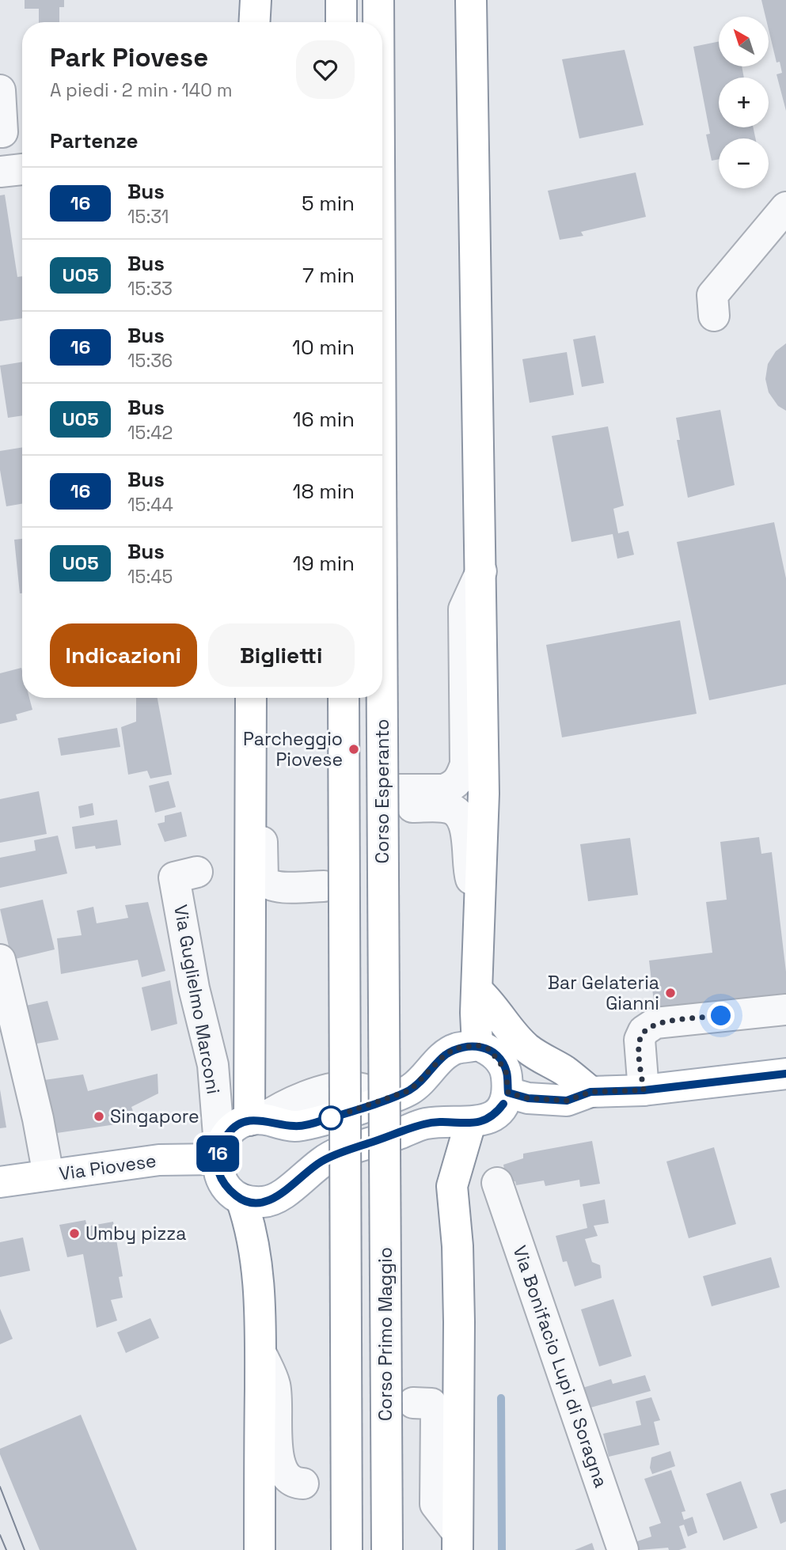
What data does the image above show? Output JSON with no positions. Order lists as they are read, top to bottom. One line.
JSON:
{"streets":{"main road":["Corso Esperanto","Via Piovese","Corso Primo Maggio"],"street":["Via Guglielmo Marconi","Via Bonifacio Lupi di Soragna"]},"crossings":[["Corso Esperanto","Corso Primo Maggio"],["Via Guglielmo Marconi","Via Piovese"]],"places":["Parcheggio Piovese","Bar Gelateria Gianni","Singapore","Umby pizza"],"lines":["bus line 16"],"north":"top left","page":{"on_map":"16","map_buttons":["+","−"],"heading":[["Park Piovese","A piedi · 2 min · 140 m"],"Partenze"],"list":[{"mark":"16","name":"Bus","note":"15:31","value":"5 min"},{"mark":"U05","name":"Bus","note":"15:33","value":"7 min"},{"mark":"16","name":"Bus","note":"15:36","value":"10 min"},{"mark":"U05","name":"Bus","note":"15:42","value":"16 min"},{"mark":"16","name":"Bus","note":"15:44","value":"18 min"},{"mark":"U05","name":"Bus","note":"15:45","value":"19 min"}],"buttons":["Indicazioni","Biglietti"]}}
